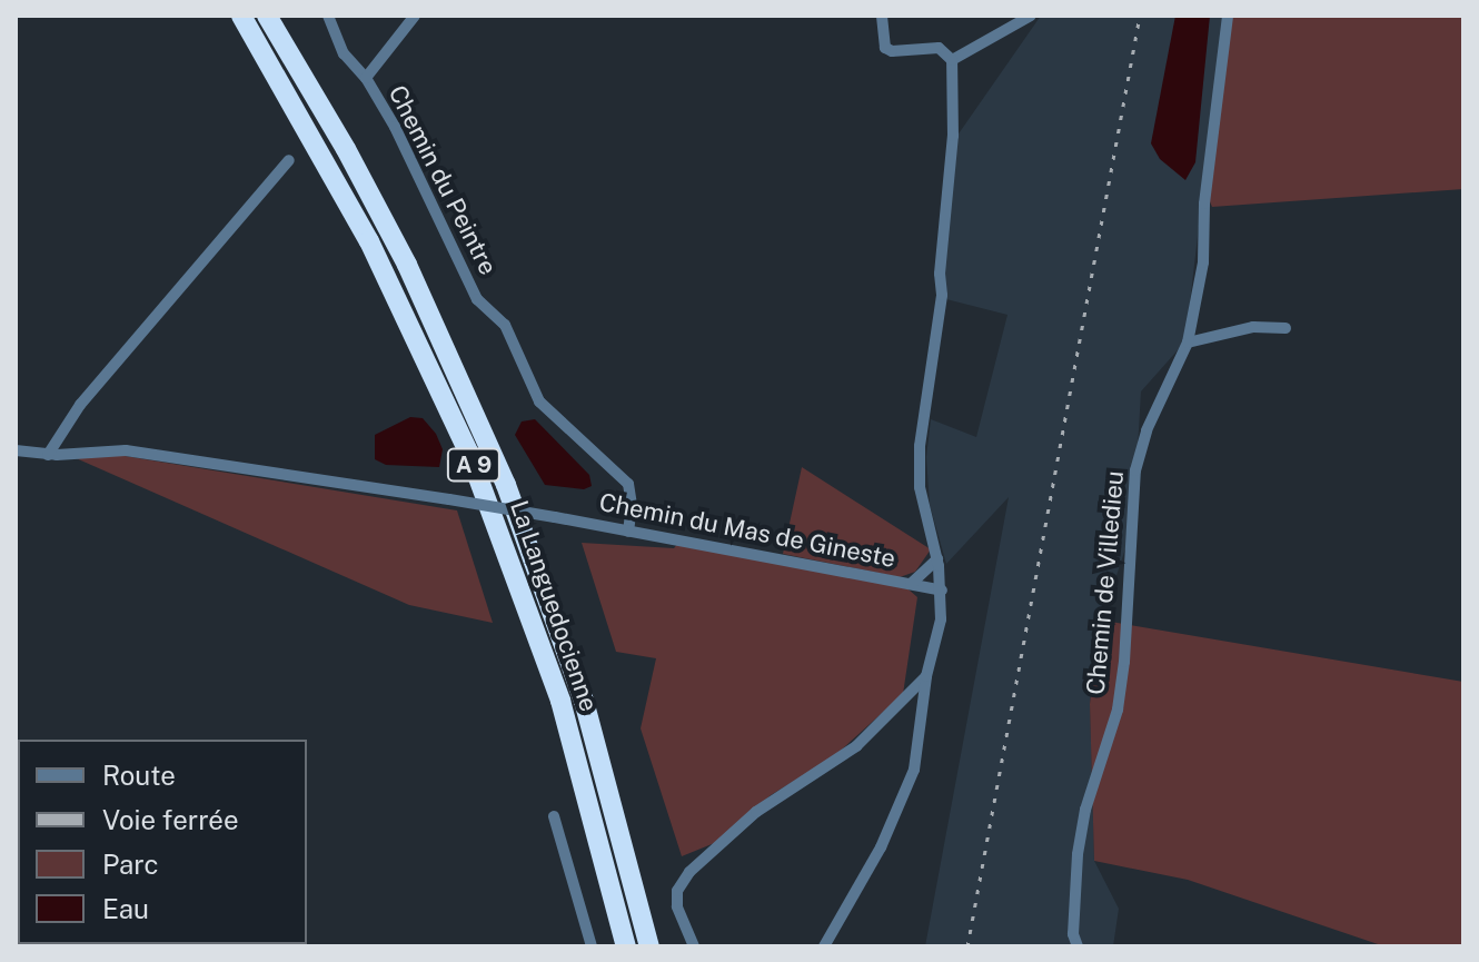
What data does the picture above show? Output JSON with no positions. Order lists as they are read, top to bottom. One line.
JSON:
{"streets":{"highway":["A 9","La Languedocienne"],"street":["Chemin du Peintre","Chemin du Mas de Gineste","Chemin de Villedieu"]},"crossings":[["Chemin du Peintre","Chemin du Mas de Gineste"]],"legend":["Route","Voie ferrée","Parc","Eau"]}
